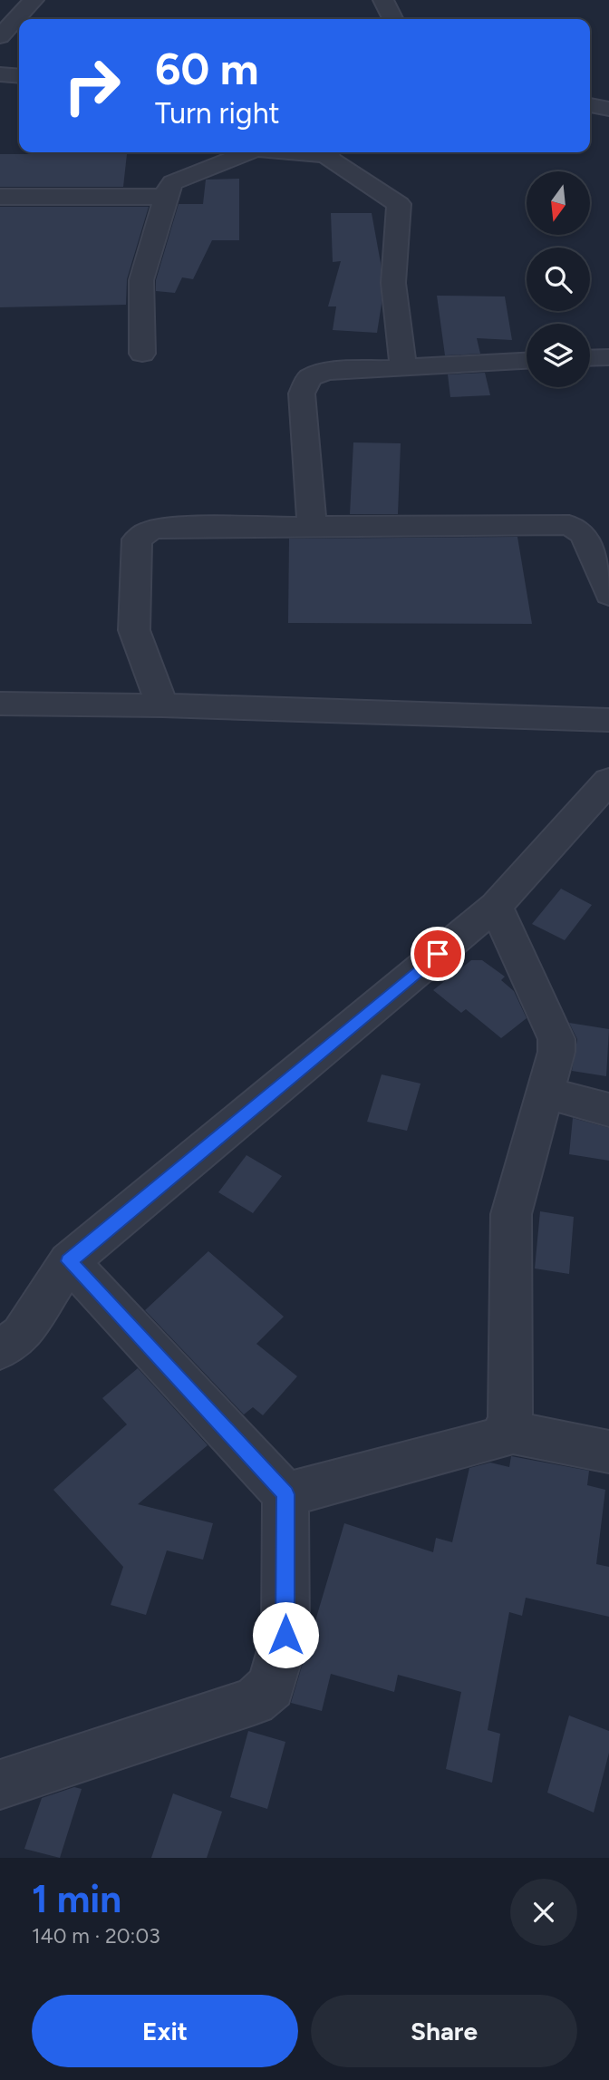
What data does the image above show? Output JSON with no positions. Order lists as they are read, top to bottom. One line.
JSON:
{"north":"bottom","page":{"turn":["60 m","Turn right"],"heading":["1 min","140 m · 20:03"],"buttons":["Exit","Share"]}}
